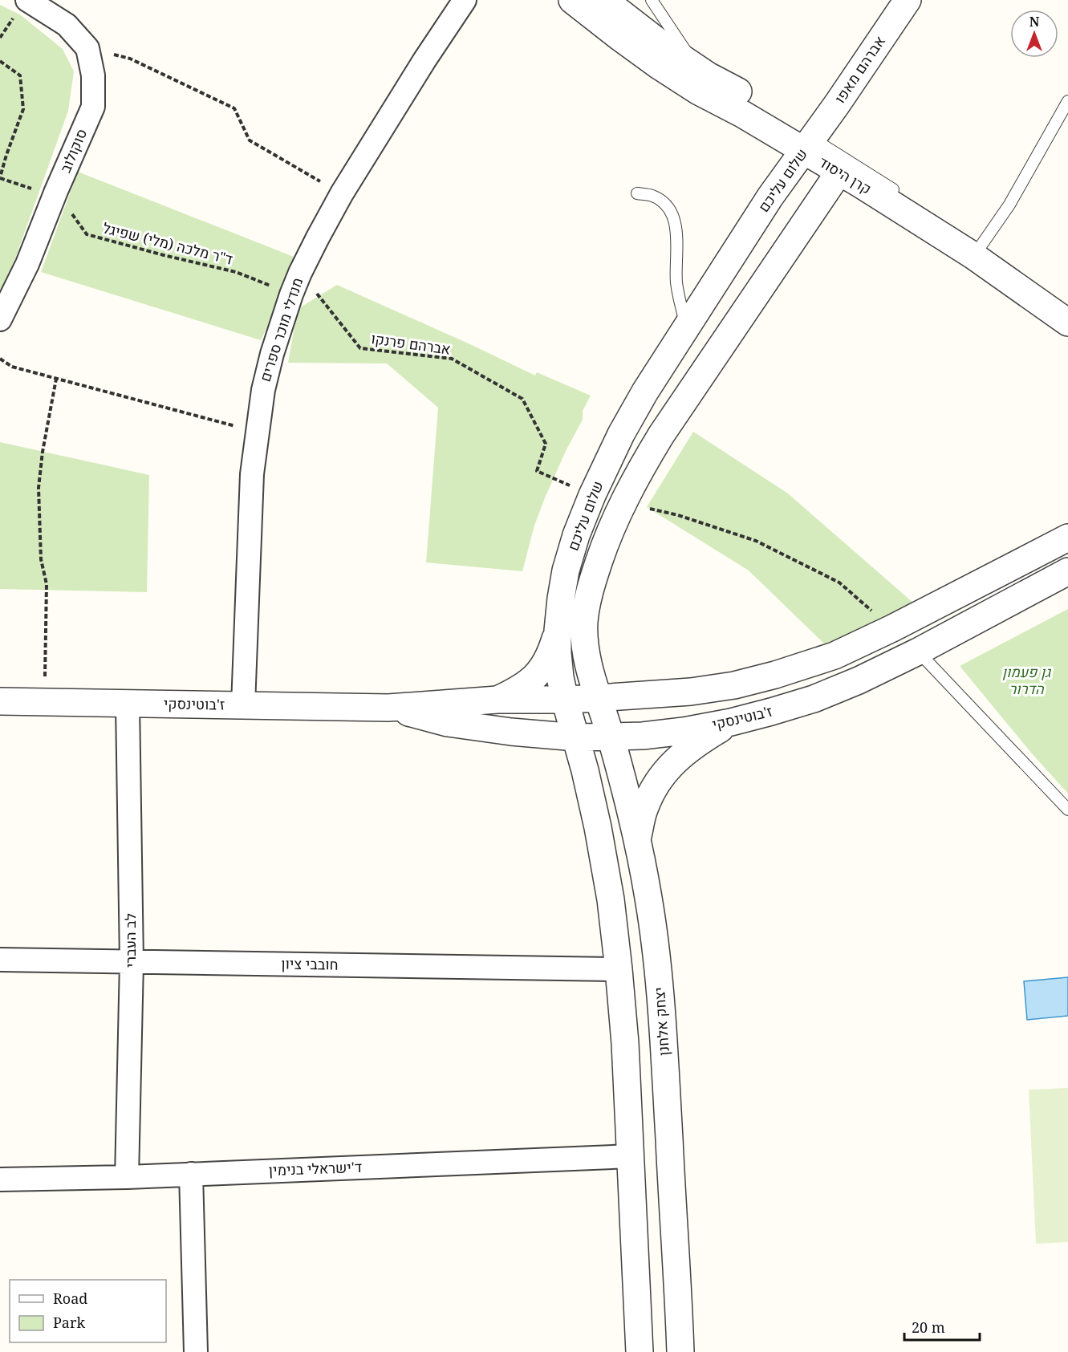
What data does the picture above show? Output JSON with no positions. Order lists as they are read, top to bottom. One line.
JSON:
{"streets":{"street":["אברהם מאפו","סוקולוב","קרן היסוד","שלום עליכם","מנדלי מוכר ספרים","ז'בוטינסקי","לב העברי","חובבי ציון","יצחק אלחנן","ד'ישראלי בנימין"],"path":["ד\"ר מלכה (מלי) שפיגל","אברהם פרנקו"]},"crossings":[["אברהם מאפו","קרן היסוד"],["אברהם מאפו","שלום עליכם"],["סוקולוב","ד\"ר מלכה (מלי) שפיגל"],["קרן היסוד","שלום עליכם"],["שלום עליכם","אברהם פרנקו"],["שלום עליכם","ז'בוטינסקי"],["שלום עליכם","יצחק אלחנן"],["ד\"ר מלכה (מלי) שפיגל","מנדלי מוכר ספרים"],["מנדלי מוכר ספרים","אברהם פרנקו"],["מנדלי מוכר ספרים","ז'בוטינסקי"],["ז'בוטינסקי","לב העברי"],["ז'בוטינסקי","יצחק אלחנן"],["לב העברי","חובבי ציון"],["לב העברי","ד'ישראלי בנימין"]],"parks":["גן פעמון הדרור"],"legend":["Road","Park"],"scale_bar":"20 m","north":"top"}
